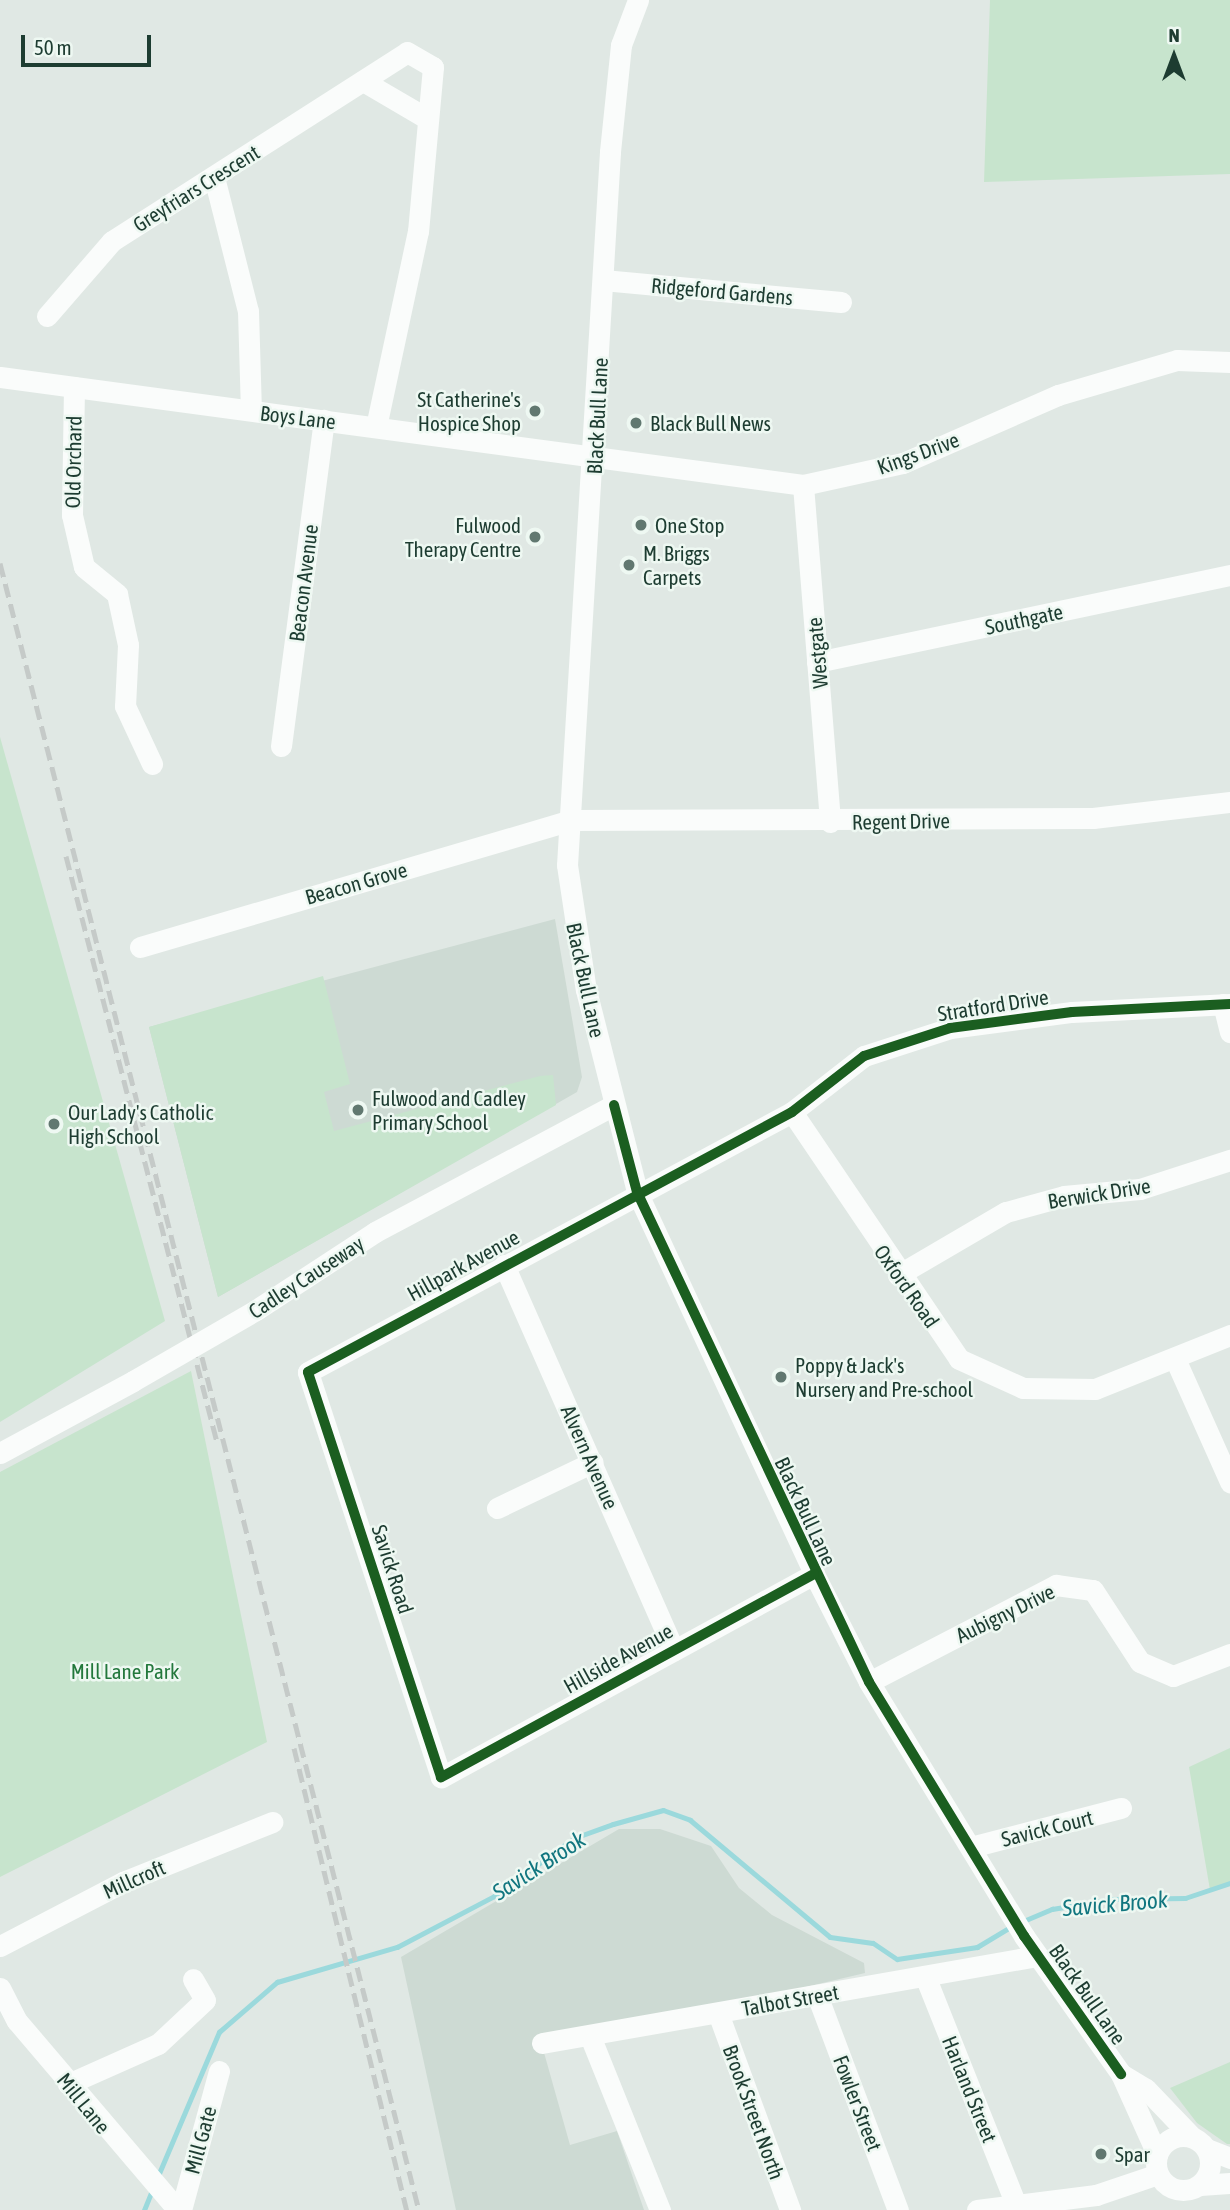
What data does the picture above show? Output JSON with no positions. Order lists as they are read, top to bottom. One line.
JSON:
{"streets":{"street":["Greyfriars Crescent","Ridgeford Gardens","Black Bull Lane","Boys Lane","Kings Drive","Old Orchard","Beacon Avenue","Southgate","Westgate","Regent Drive","Beacon Grove","Stratford Drive","Berwick Drive","Hillpark Avenue","Cadley Causeway","Oxford Road","Alvern Avenue","Savick Road","Aubigny Drive","Hillside Avenue","Savick Court","Millcroft","Talbot Street","Harland Street","Mill Lane","Fowler Street","Brook Street North","Mill Gate"]},"crossings":[["Greyfriars Crescent","Boys Lane"],["Ridgeford Gardens","Black Bull Lane"],["Black Bull Lane","Boys Lane"],["Black Bull Lane","Kings Drive"],["Black Bull Lane","Regent Drive"],["Black Bull Lane","Beacon Grove"],["Black Bull Lane","Stratford Drive"],["Black Bull Lane","Hillpark Avenue"],["Black Bull Lane","Cadley Causeway"],["Black Bull Lane","Aubigny Drive"],["Black Bull Lane","Hillside Avenue"],["Black Bull Lane","Savick Court"],["Black Bull Lane","Talbot Street"],["Boys Lane","Kings Drive"],["Boys Lane","Old Orchard"],["Boys Lane","Beacon Avenue"],["Kings Drive","Westgate"],["Southgate","Westgate"],["Westgate","Regent Drive"],["Regent Drive","Beacon Grove"],["Stratford Drive","Hillpark Avenue"],["Stratford Drive","Oxford Road"],["Berwick Drive","Oxford Road"],["Hillpark Avenue","Alvern Avenue"],["Hillpark Avenue","Savick Road"],["Alvern Avenue","Hillside Avenue"],["Savick Road","Hillside Avenue"],["Talbot Street","Harland Street"],["Talbot Street","Fowler Street"],["Talbot Street","Brook Street North"],["Mill Lane","Mill Gate"]],"water":["Savick Brook"],"parks":["Mill Lane Park"],"places":["St Catherine's Hospice Shop","Black Bull News","One Stop","Fulwood Therapy Centre","M. Briggs Carpets","Fulwood and Cadley Primary School","Our Lady's Catholic High School","Poppy & Jack's Nursery and Pre-school","Spar"],"scale_bar":"50 m","north":"top"}
